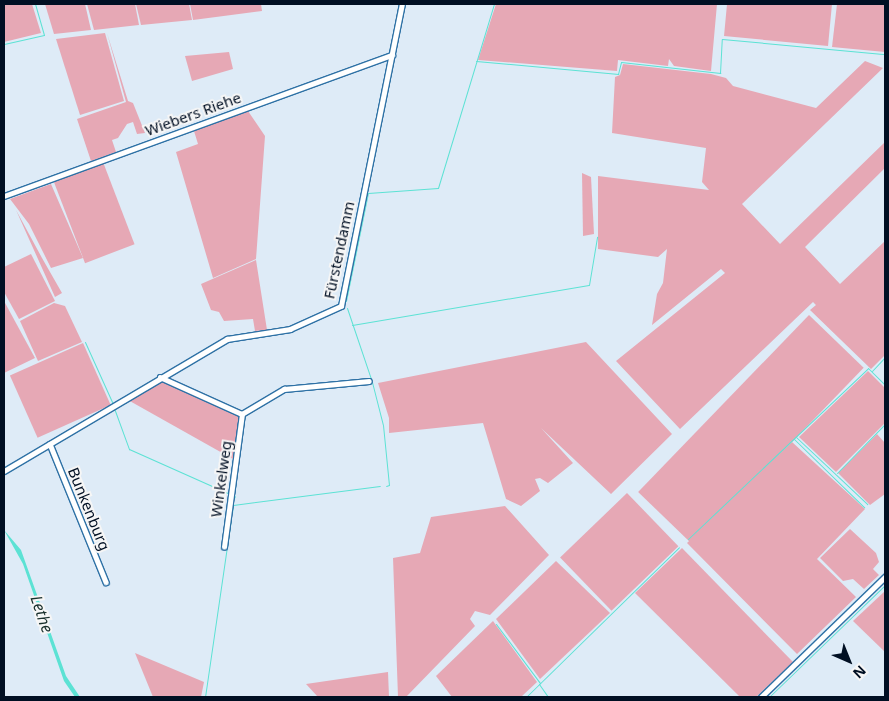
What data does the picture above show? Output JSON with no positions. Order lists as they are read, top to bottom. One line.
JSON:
{"streets":{"street":["Wiebers Riehe","Fürstendamm","Winkelweg","Bunkenburg"]},"crossings":[["Wiebers Riehe","Fürstendamm"],["Fürstendamm","Bunkenburg"]],"water":["Lethe"],"north":"bottom right"}
